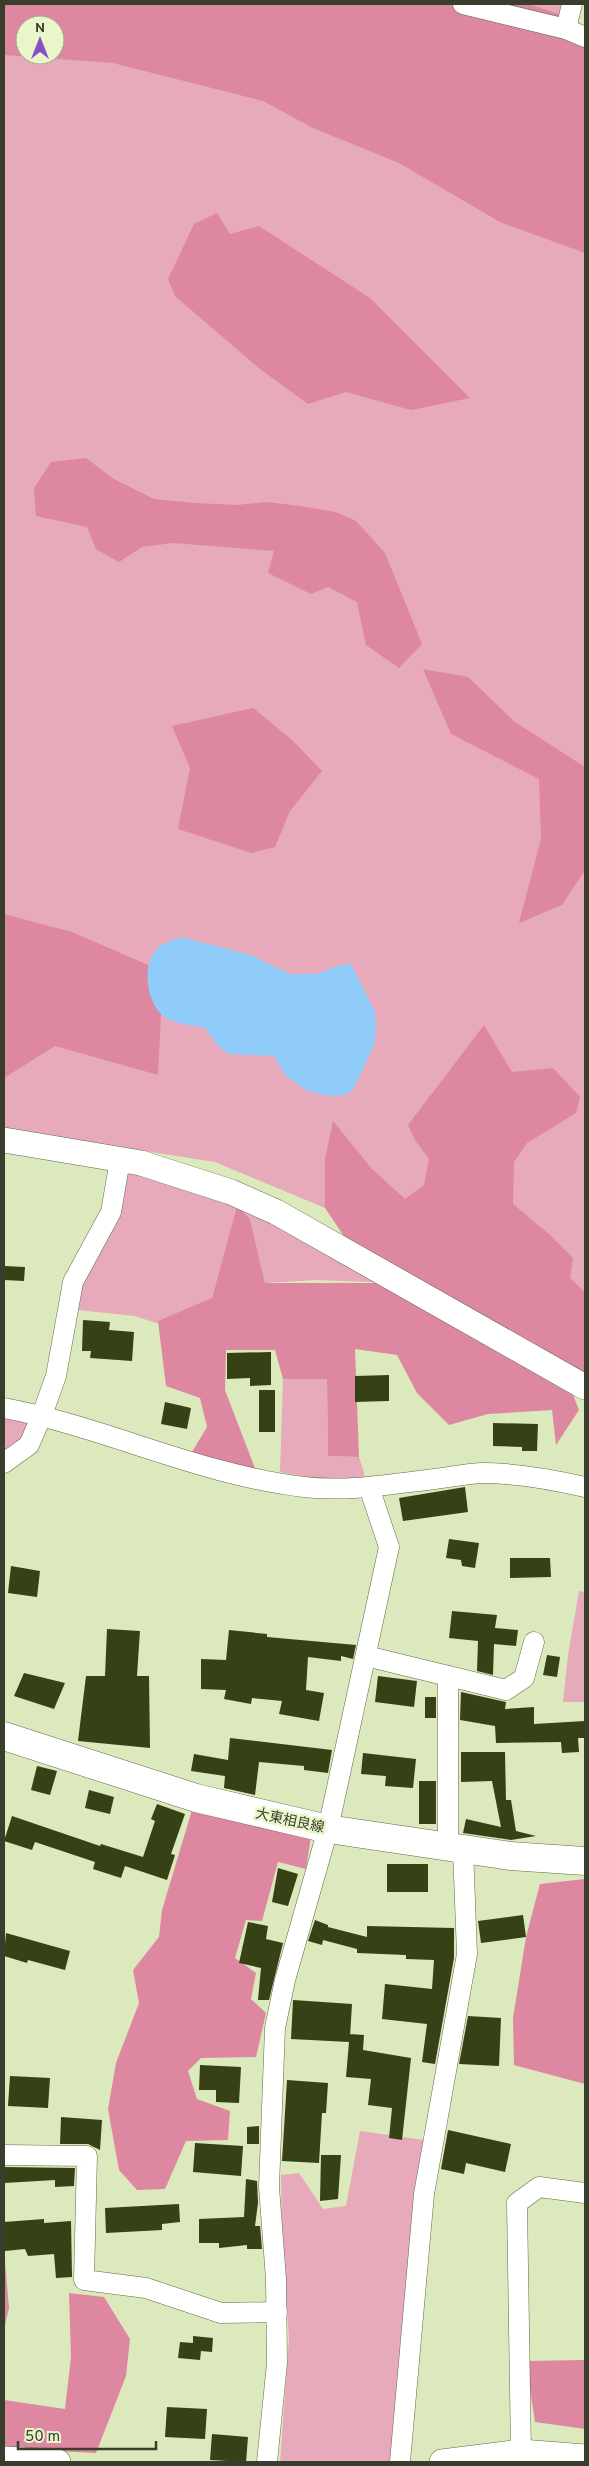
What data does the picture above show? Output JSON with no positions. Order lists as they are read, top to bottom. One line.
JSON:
{"streets":{"main road":["大東相良線"]},"scale_bar":"50 m","north":"top"}
